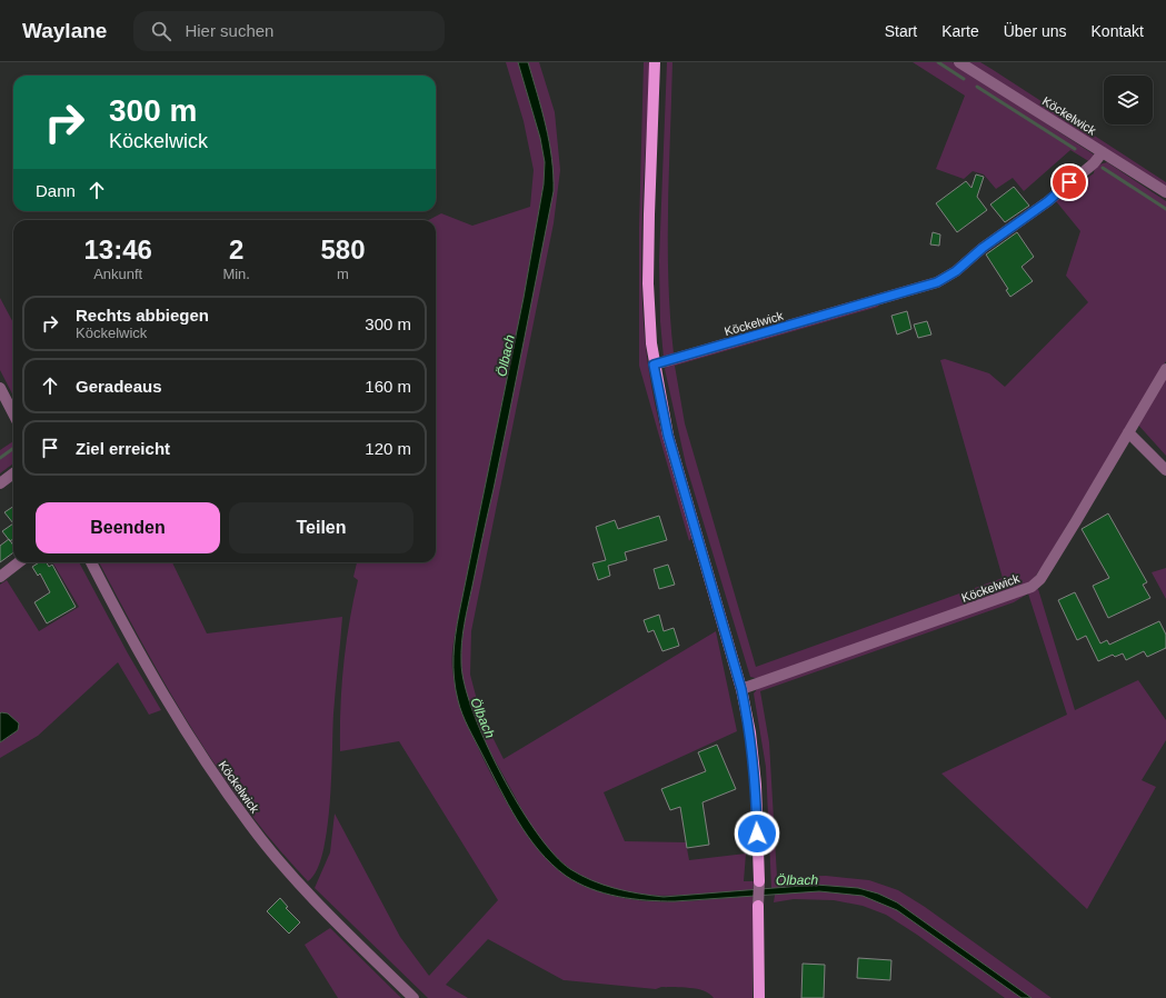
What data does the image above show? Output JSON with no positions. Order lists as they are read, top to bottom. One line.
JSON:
{"streets":{"street":["Köckelwick"]},"water":["Ölbach"],"page":{"header":"Waylane","search":"Hier suchen","nav":["Start","Karte","Über uns","Kontakt"],"turn":["300 m","Köckelwick"],"then":"Dann","eta":["13:46","Ankunft","2","Min.","580","m"],"list":[{"name":"Rechts abbiegen","note":"Köckelwick","value":"300 m"},{"name":"Geradeaus","value":"160 m"},{"name":"Ziel erreicht","value":"120 m"}],"buttons":["Beenden","Teilen"]}}
